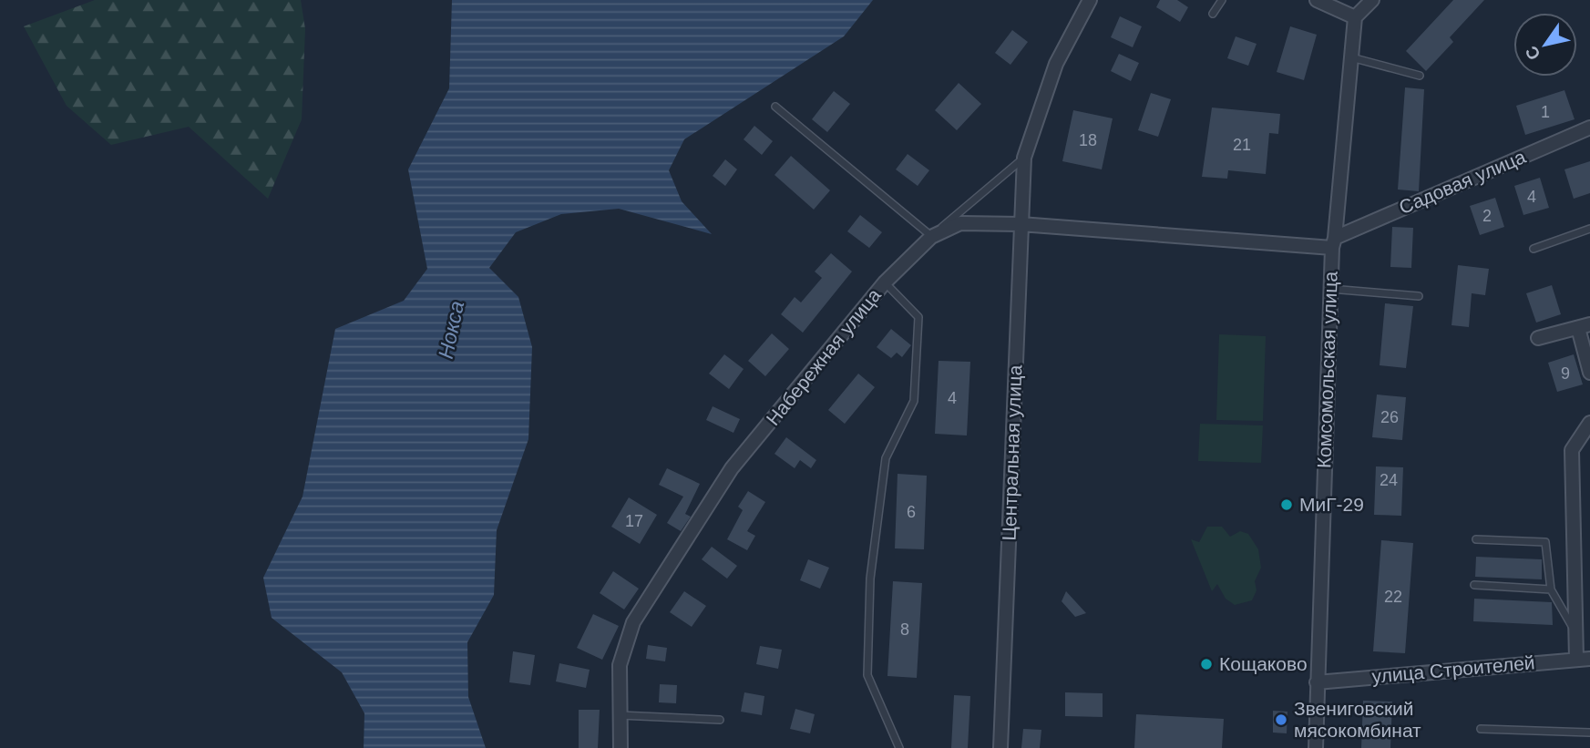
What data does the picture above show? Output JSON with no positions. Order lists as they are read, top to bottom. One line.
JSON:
{"streets":{"street":["Садовая улица","Набережная улица","Комсомольская улица","Центральная улица","улица Строителей"]},"crossings":[["Садовая улица","Комсомольская улица"],["Набережная улица","Центральная улица"],["Комсомольская улица","улица Строителей"]],"water":["Нокса"],"places":["МиГ-29","Кощаково","Звениговский мясокомбинат"],"house_numbers":["1","18","21","4","2","9","4","26","24","6","17","22","8"],"north":"bottom left"}
